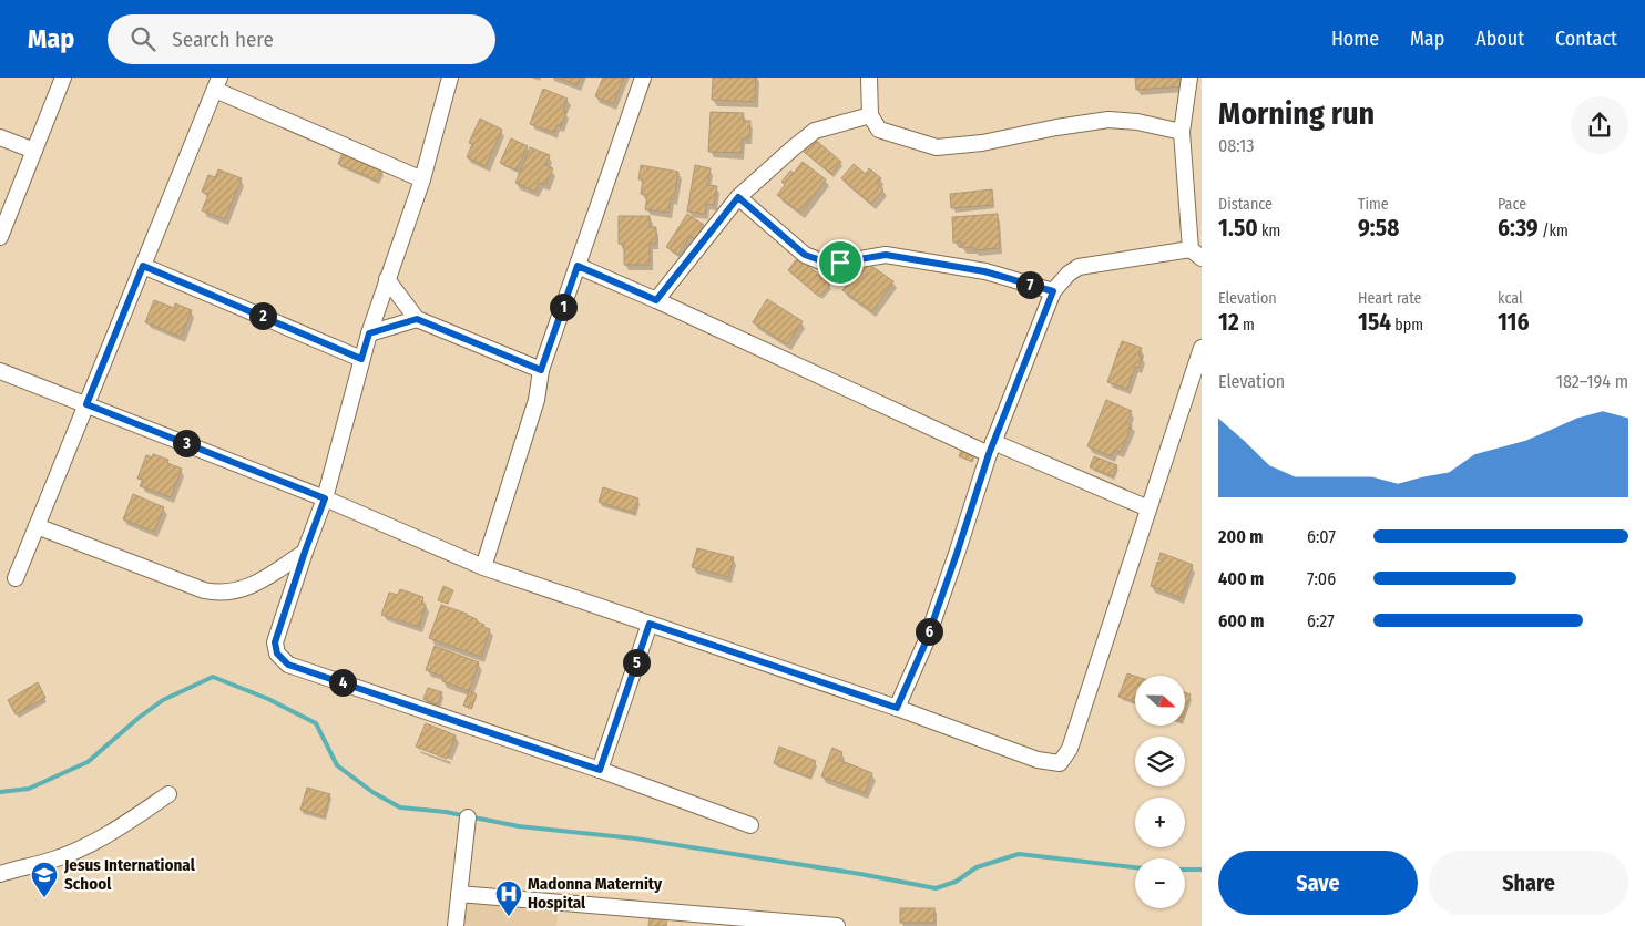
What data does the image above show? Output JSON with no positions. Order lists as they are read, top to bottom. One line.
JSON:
{"places":{"school or university":["Jesus International School"],"hospital":["Madonna Maternity Hospital"]},"north":"right","page":{"header":"Map","search":"Search here","nav":["Home","Map","About","Contact"],"heading":["Morning run","08:13"],"stats":[["Distance","1.50 km"],["Time","9:58"],["Pace","6:39 /km"],["Elevation","12 m"],["Heart rate","154 bpm"],["kcal","116"]],"pins":["7","1","2","3","6","5","4"],"chart":["Elevation","182–194 m"],"list":[{"name":"200 m","note":"6:07"},{"name":"400 m","note":"7:06"},{"name":"600 m","note":"6:27"}],"map_buttons":["+","−"],"buttons":["Save","Share"]}}
